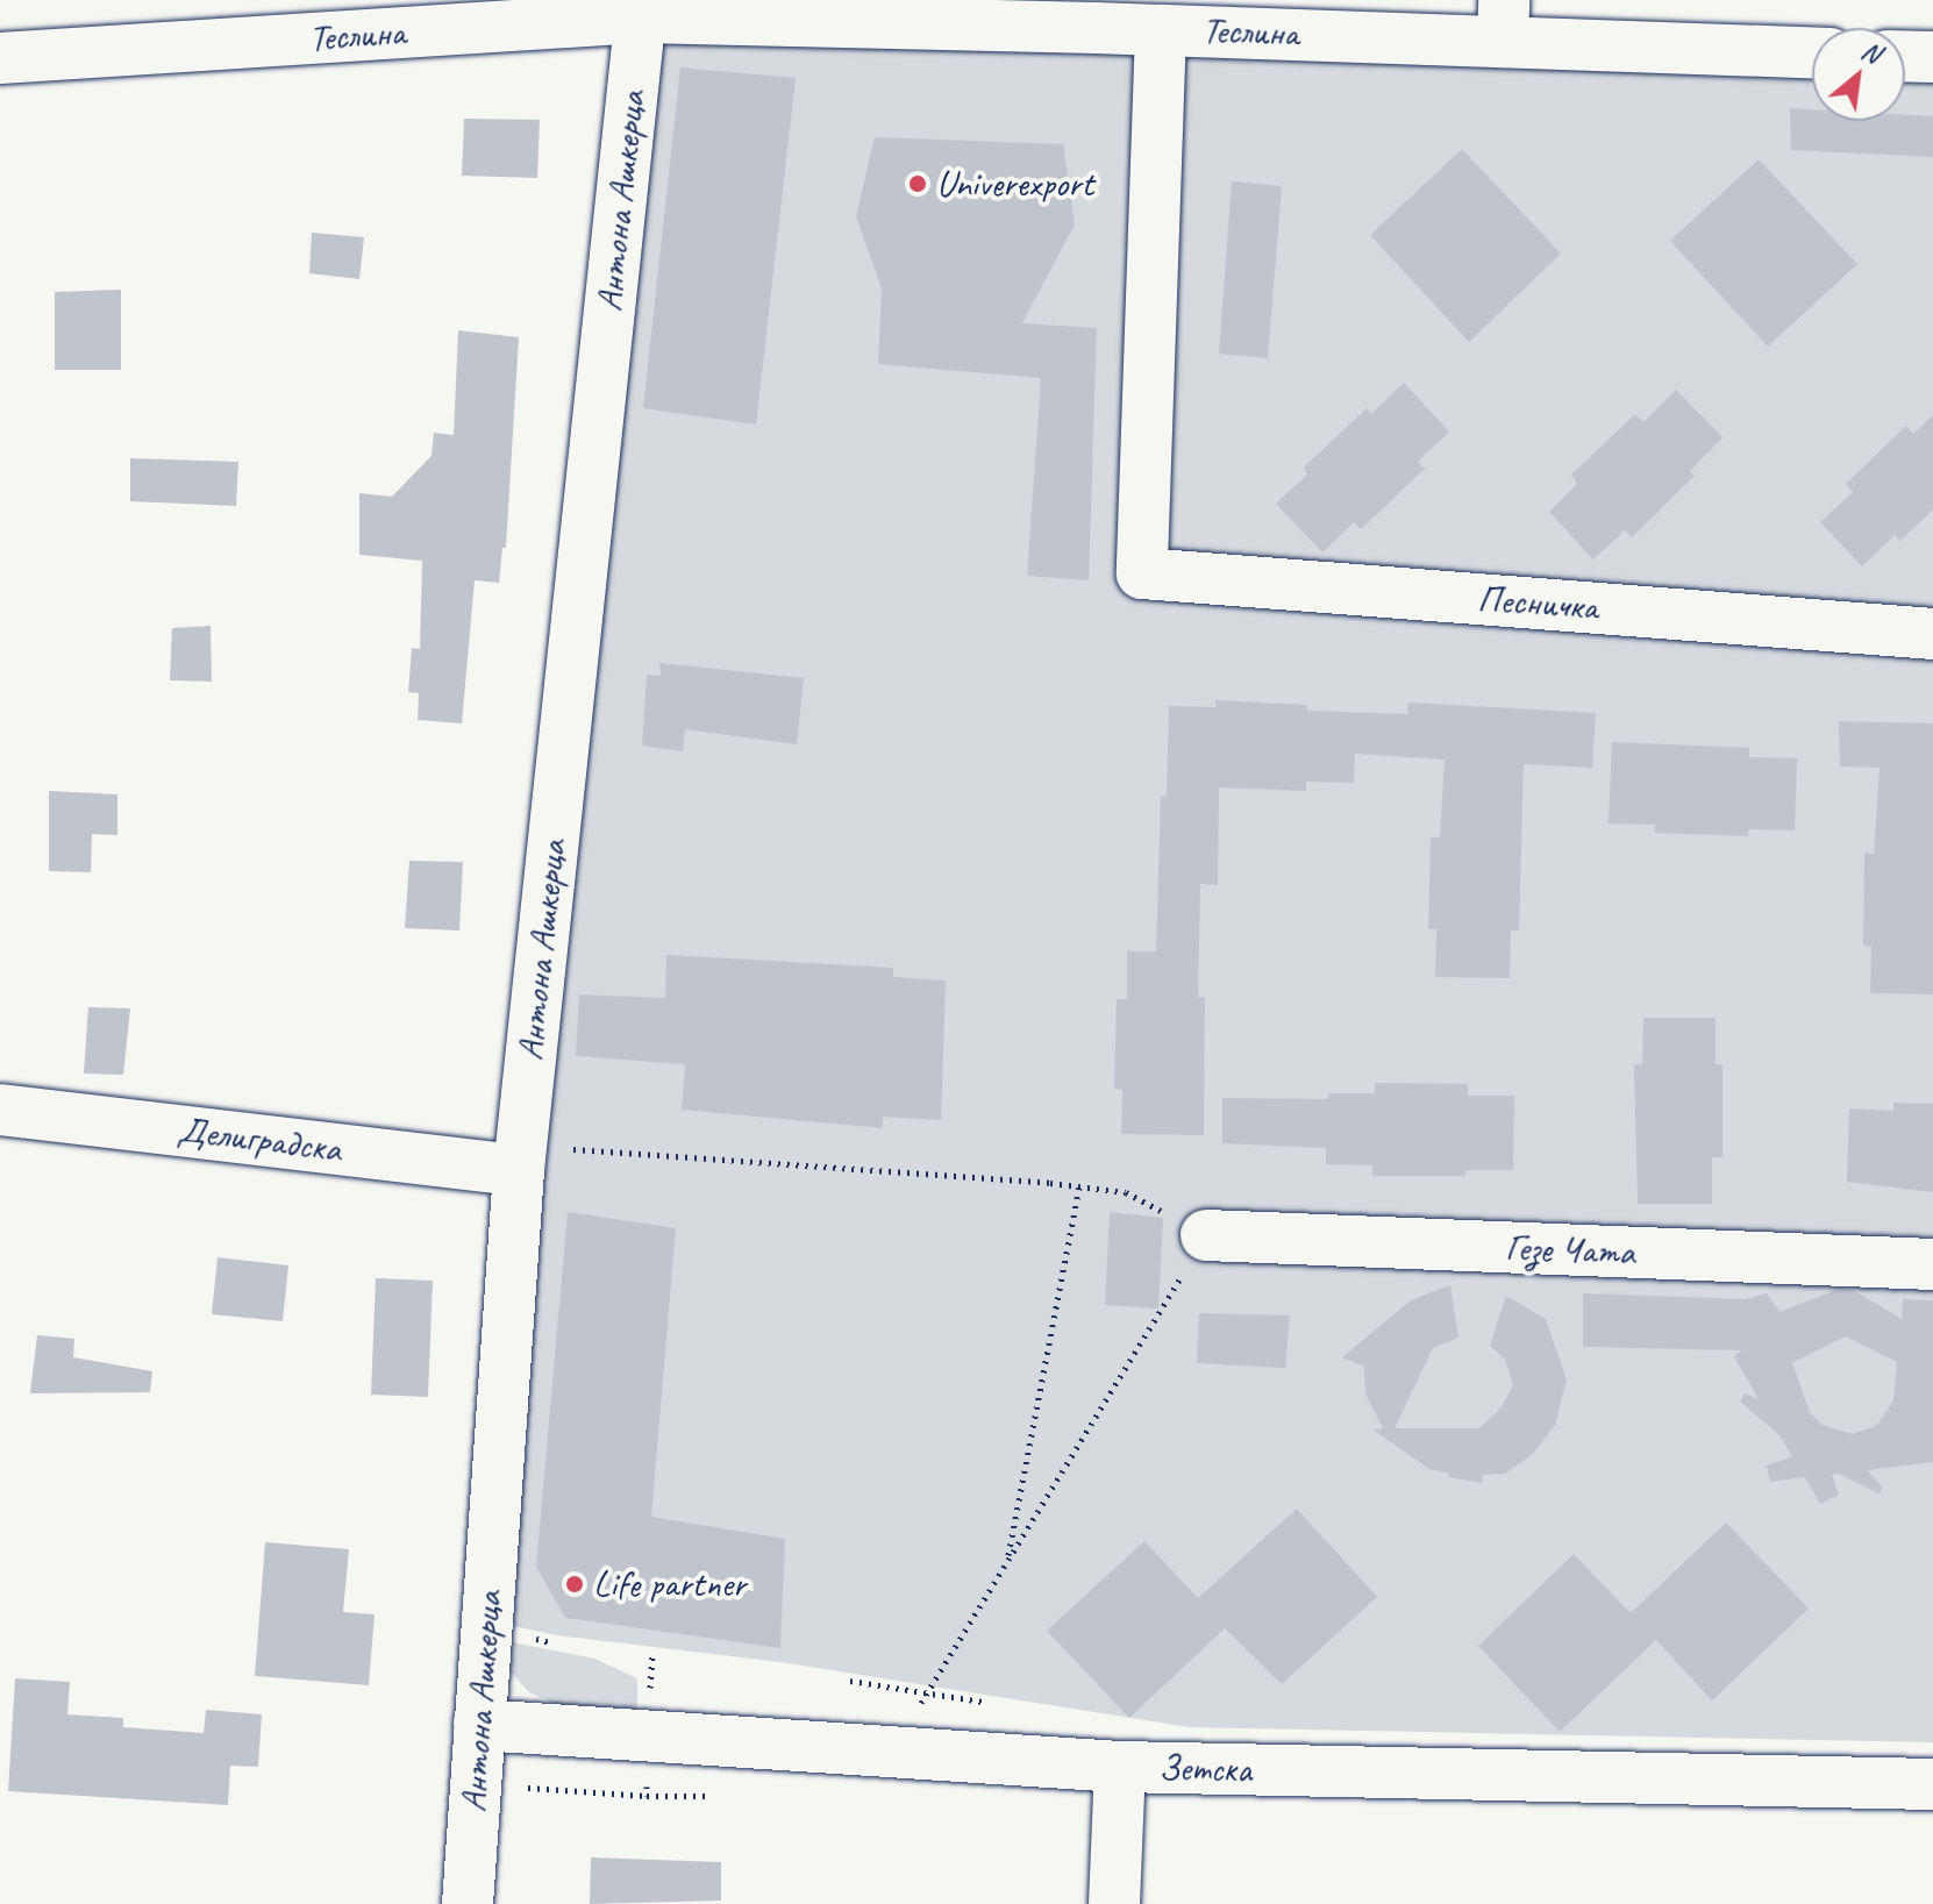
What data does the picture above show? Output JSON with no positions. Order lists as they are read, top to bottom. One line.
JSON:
{"streets":{"street":["Теслина","Антона Ашкерца","Песничка","Делиградска","Гезе Чата","Зетска"]},"crossings":[["Теслина","Антона Ашкерца"],["Теслина","Песничка"],["Антона Ашкерца","Делиградска"],["Антона Ашкерца","Зетска"]],"places":["Univerexport","Life partner"],"north":"top right"}
